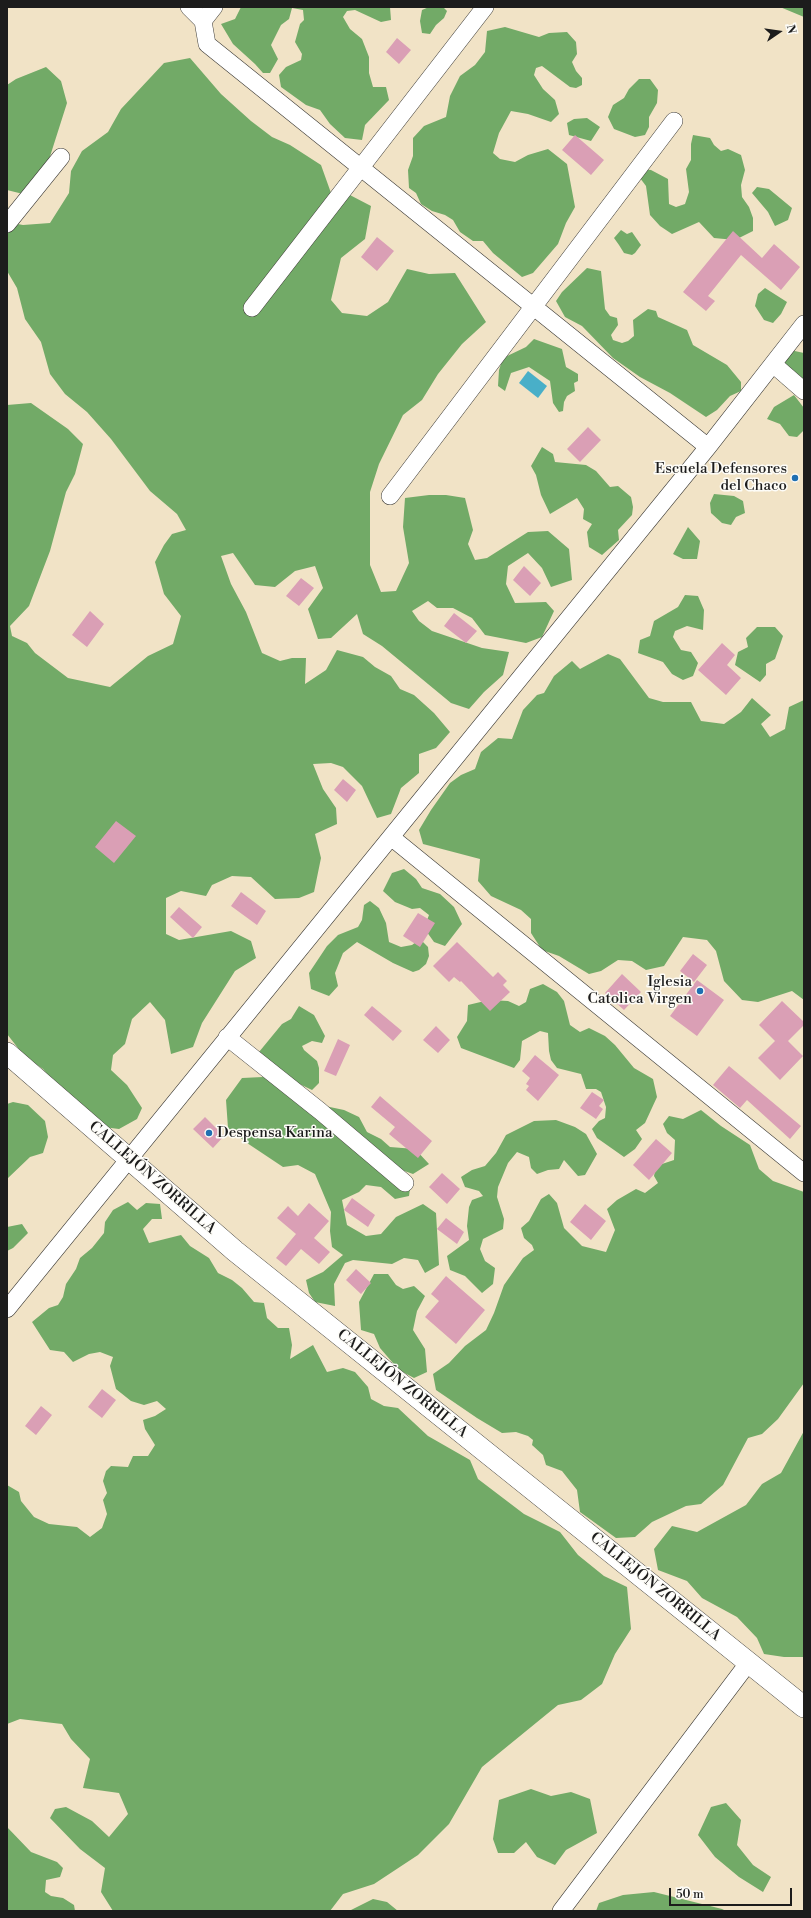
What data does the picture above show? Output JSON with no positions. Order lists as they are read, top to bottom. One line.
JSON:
{"streets":{"street":["CALLEJÓN ZORRILLA"]},"places":["Escuela Defensores del Chaco","Iglesia Catolica Virgen","Despensa Karina"],"scale_bar":"50 m","north":"right"}
